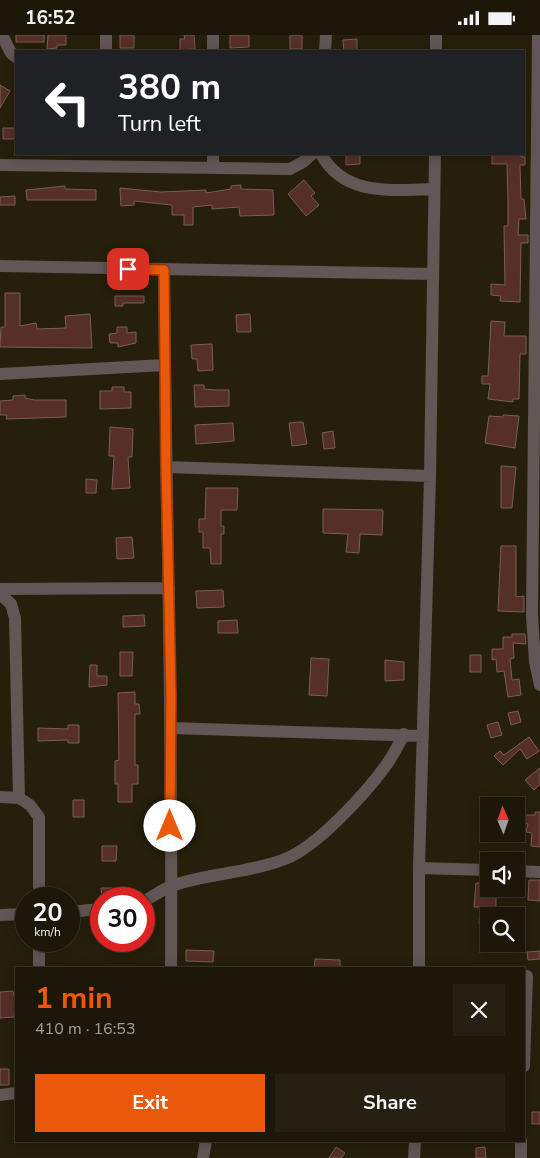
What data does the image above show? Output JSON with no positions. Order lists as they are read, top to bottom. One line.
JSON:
{"north":"top","page":{"status":"16:52","turn":["380 m","Turn left"],"speed":"20 km/h","limit":"30","heading":["1 min","410 m · 16:53"],"buttons":["Exit","Share"]}}
